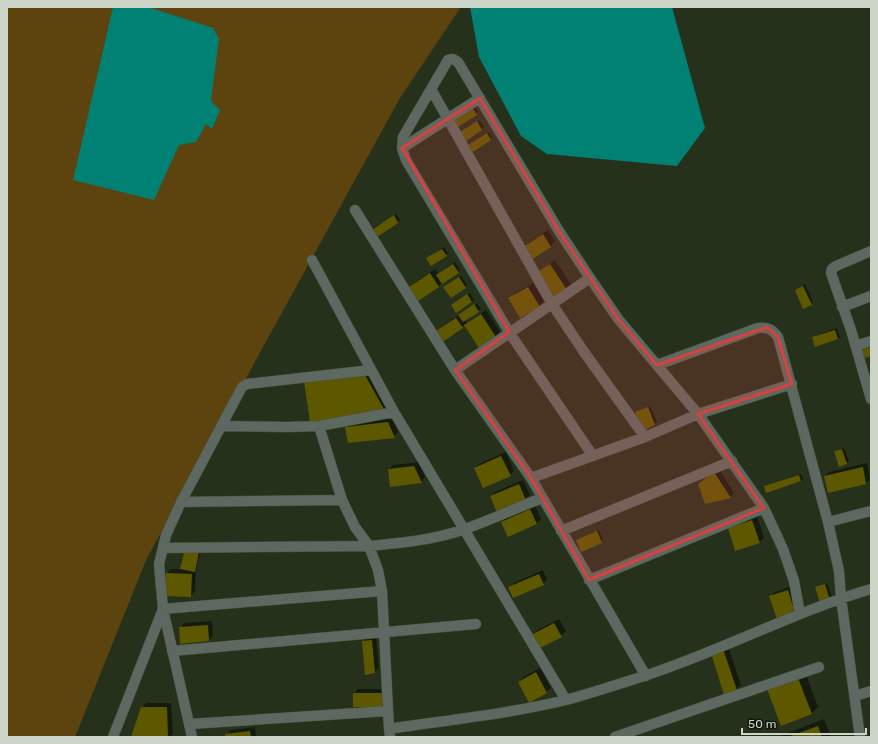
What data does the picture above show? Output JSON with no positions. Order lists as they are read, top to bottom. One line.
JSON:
{"scale_bar":"50 m"}
